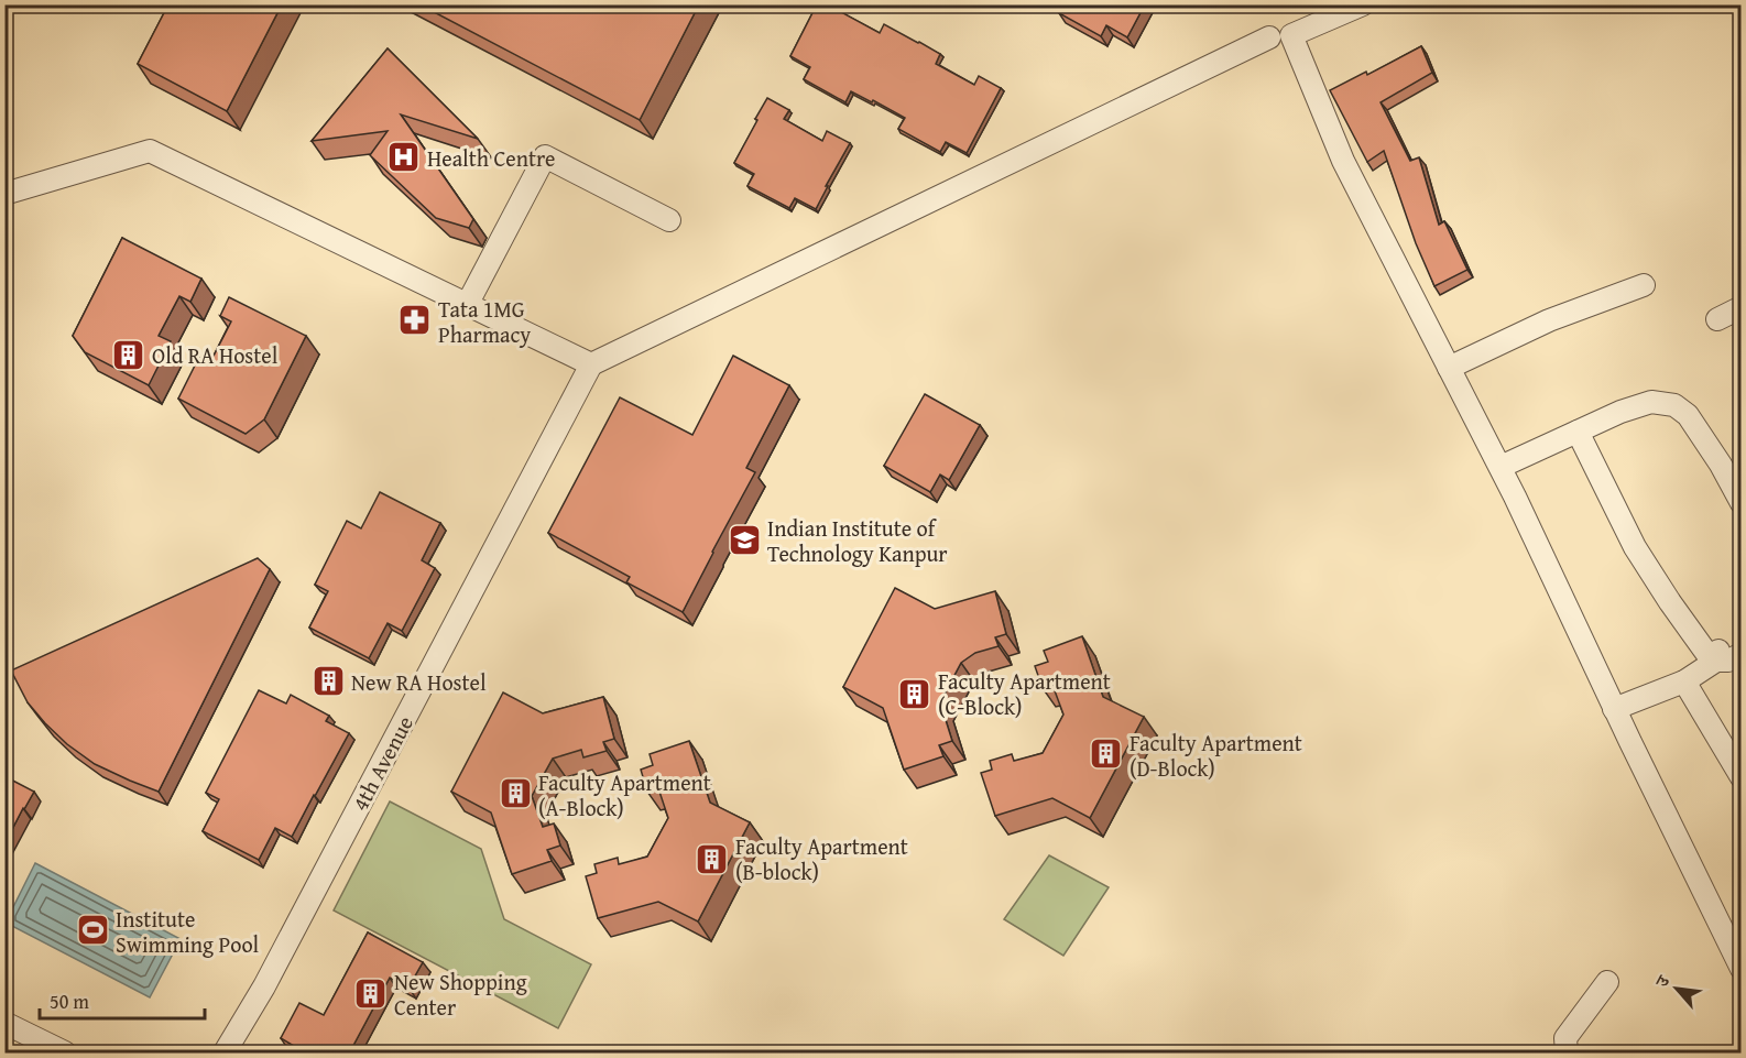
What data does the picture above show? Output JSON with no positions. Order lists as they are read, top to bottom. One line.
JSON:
{"streets":{"street":["4th Avenue"]},"places":{"hospital":["Health Centre"],"pharmacy":["Tata 1MG Pharmacy"],"building":["Old RA Hostel","New RA Hostel","Faculty Apartment (C-Block)","Faculty Apartment (D-Block)","Faculty Apartment (A-Block)","Faculty Apartment (B-block)","New Shopping Center"],"school or university":["Indian Institute of Technology Kanpur"],"sports":["Institute Swimming Pool"]},"scale_bar":"50 m","north":"top left"}
